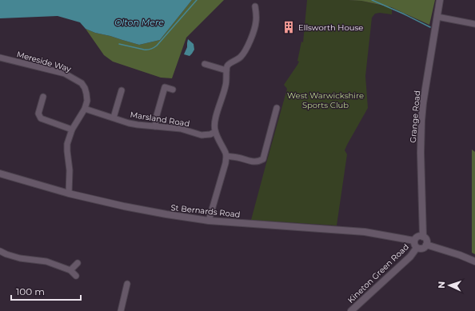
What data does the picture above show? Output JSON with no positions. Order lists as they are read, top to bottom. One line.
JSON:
{"streets":{"street":["Mereside Way","Grange Road","Marsland Road","St Bernards Road","Kineton Green Road"]},"crossings":[["Mereside Way","Marsland Road"],["Mereside Way","St Bernards Road"],["Grange Road","St Bernards Road"],["Grange Road","Kineton Green Road"],["St Bernards Road","Kineton Green Road"]],"water":["Olton Mere"],"parks":["West Warwickshire Sports Club"],"places":{"building":["Ellsworth House"]},"scale_bar":"100 m","north":"left"}
